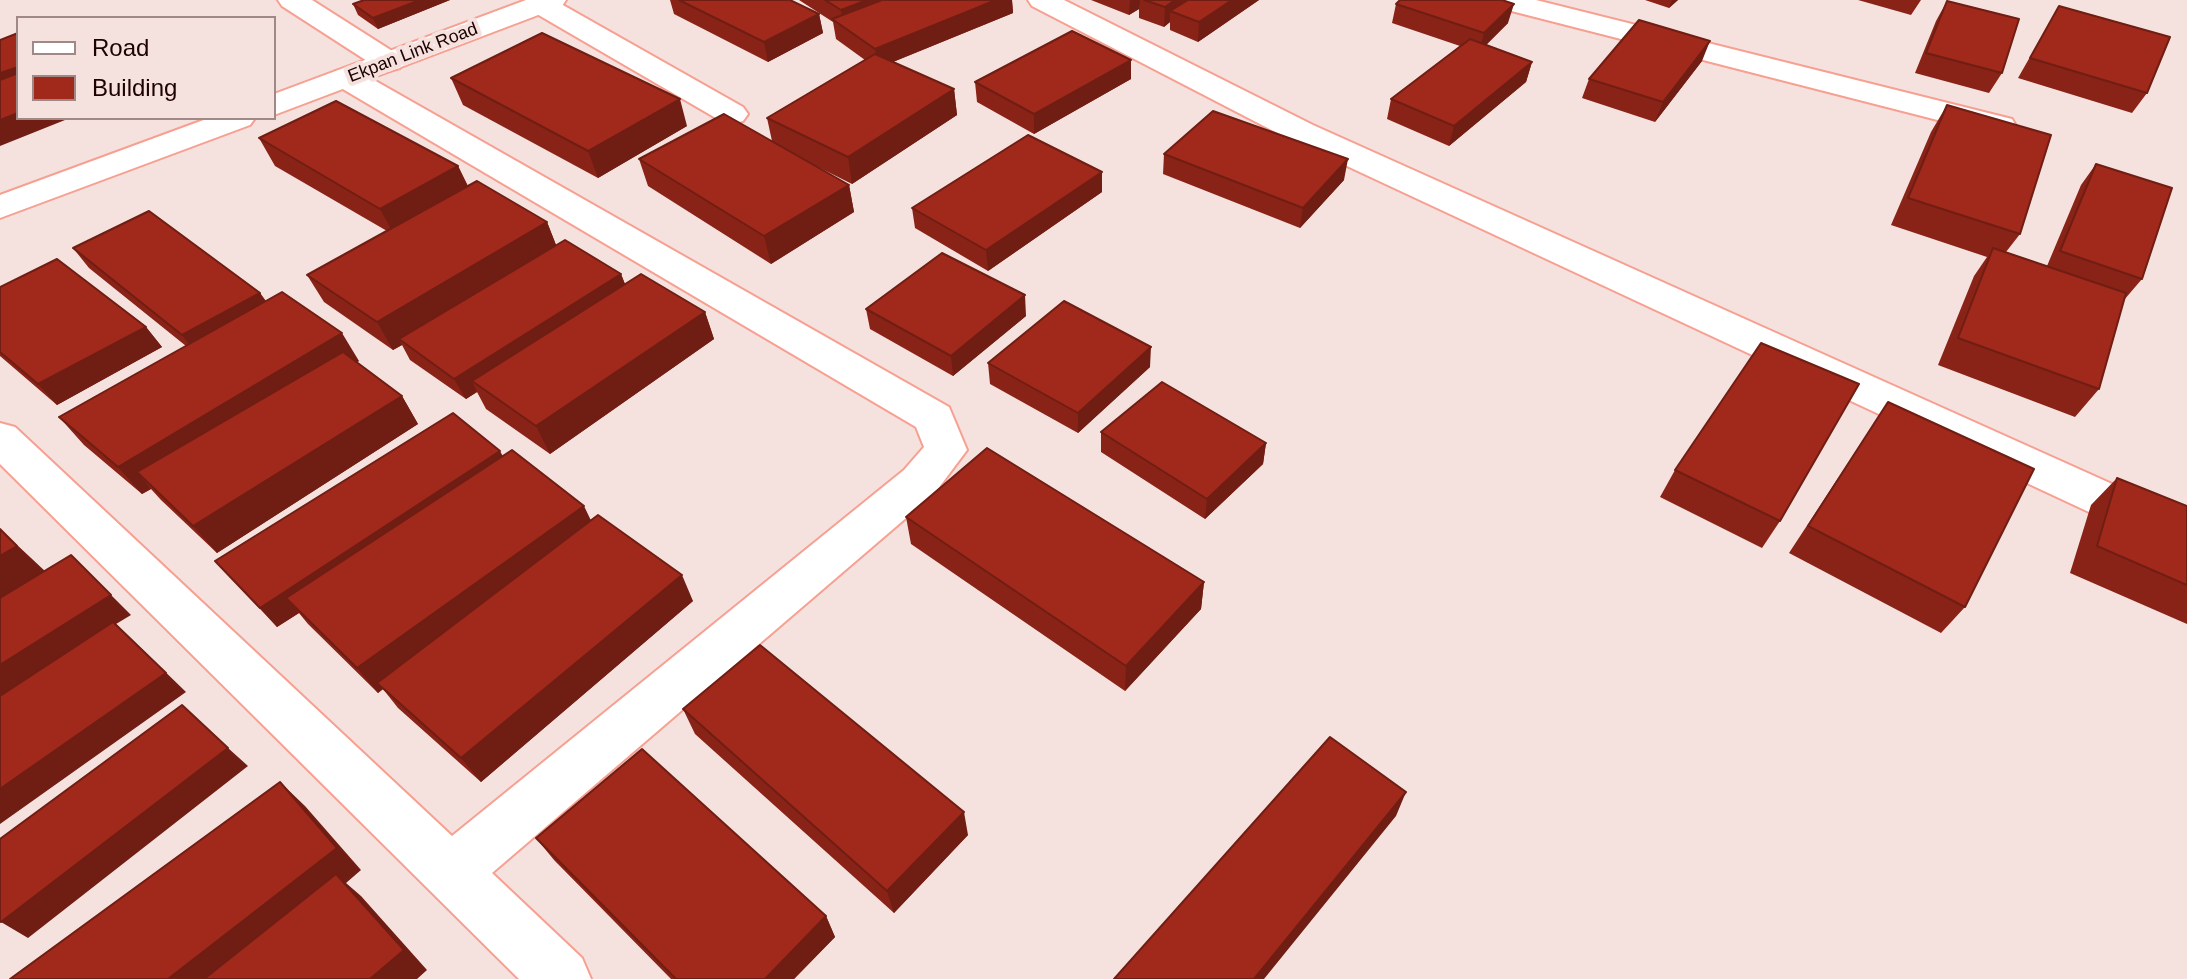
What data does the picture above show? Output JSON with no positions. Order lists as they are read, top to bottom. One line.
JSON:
{"streets":{"street":["Ekpan Link Road"]},"legend":["Road","Building"]}
